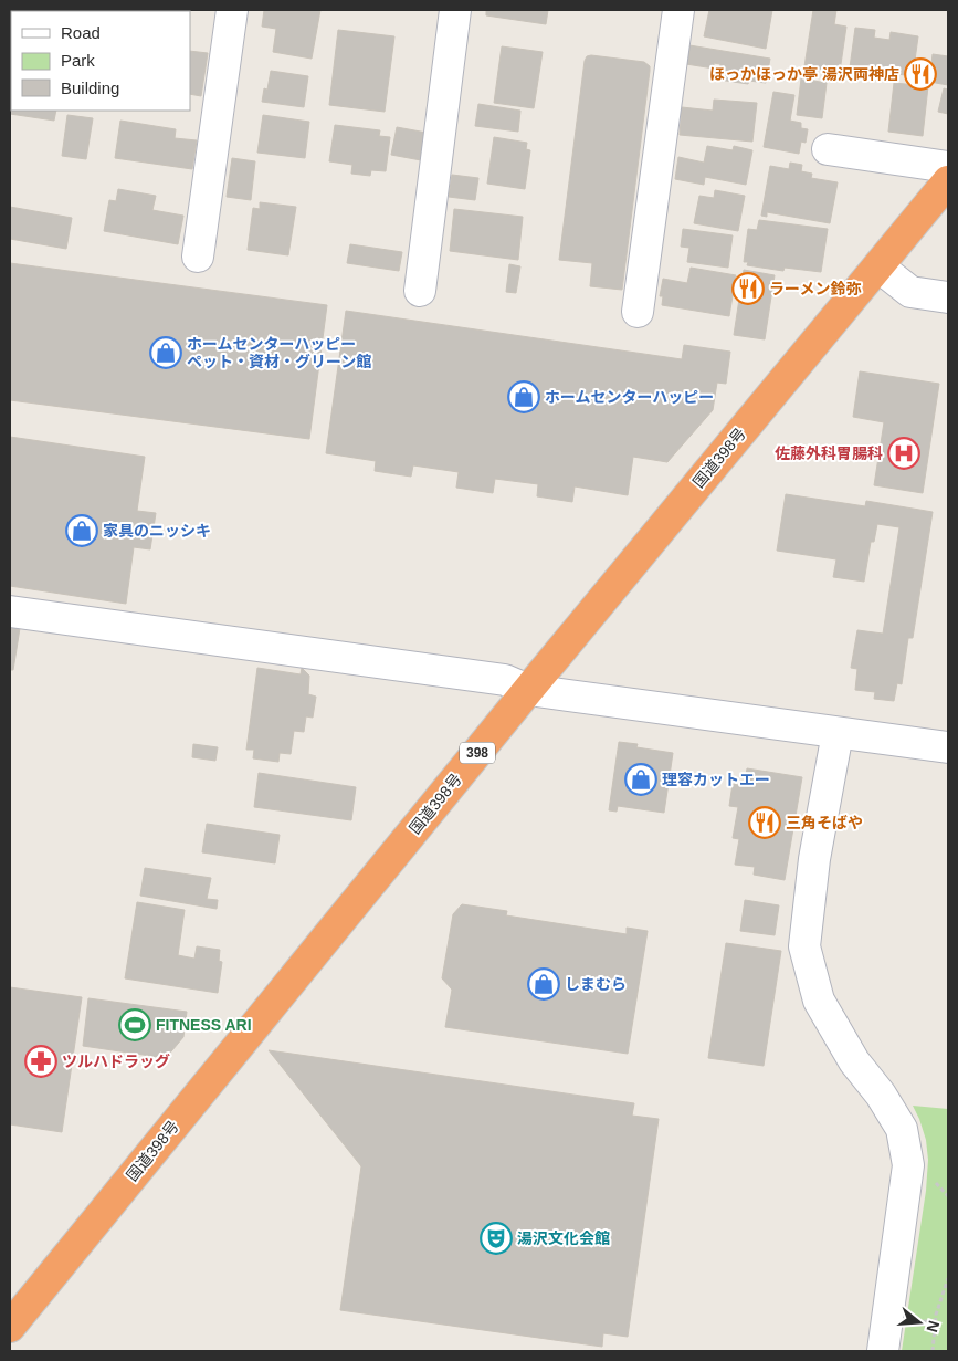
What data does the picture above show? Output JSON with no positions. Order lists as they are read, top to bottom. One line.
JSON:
{"streets":{"highway":["国道398号","398"]},"places":{"restaurant":["ほっかほっか亭 湯沢両神店","ラーメン鈴弥","三角そばや"],"shop":["ホームセンターハッピー ペット・資材・グリーン館","ホームセンターハッピー","家具のニッシキ","理容カットエー","しまむら"],"hospital":["佐藤外科胃腸科"],"sports":["FITNESS ARI"],"pharmacy":["ツルハドラッグ"],"theatre":["湯沢文化会館"]},"legend":["Road","Park","Building"],"north":"right"}
